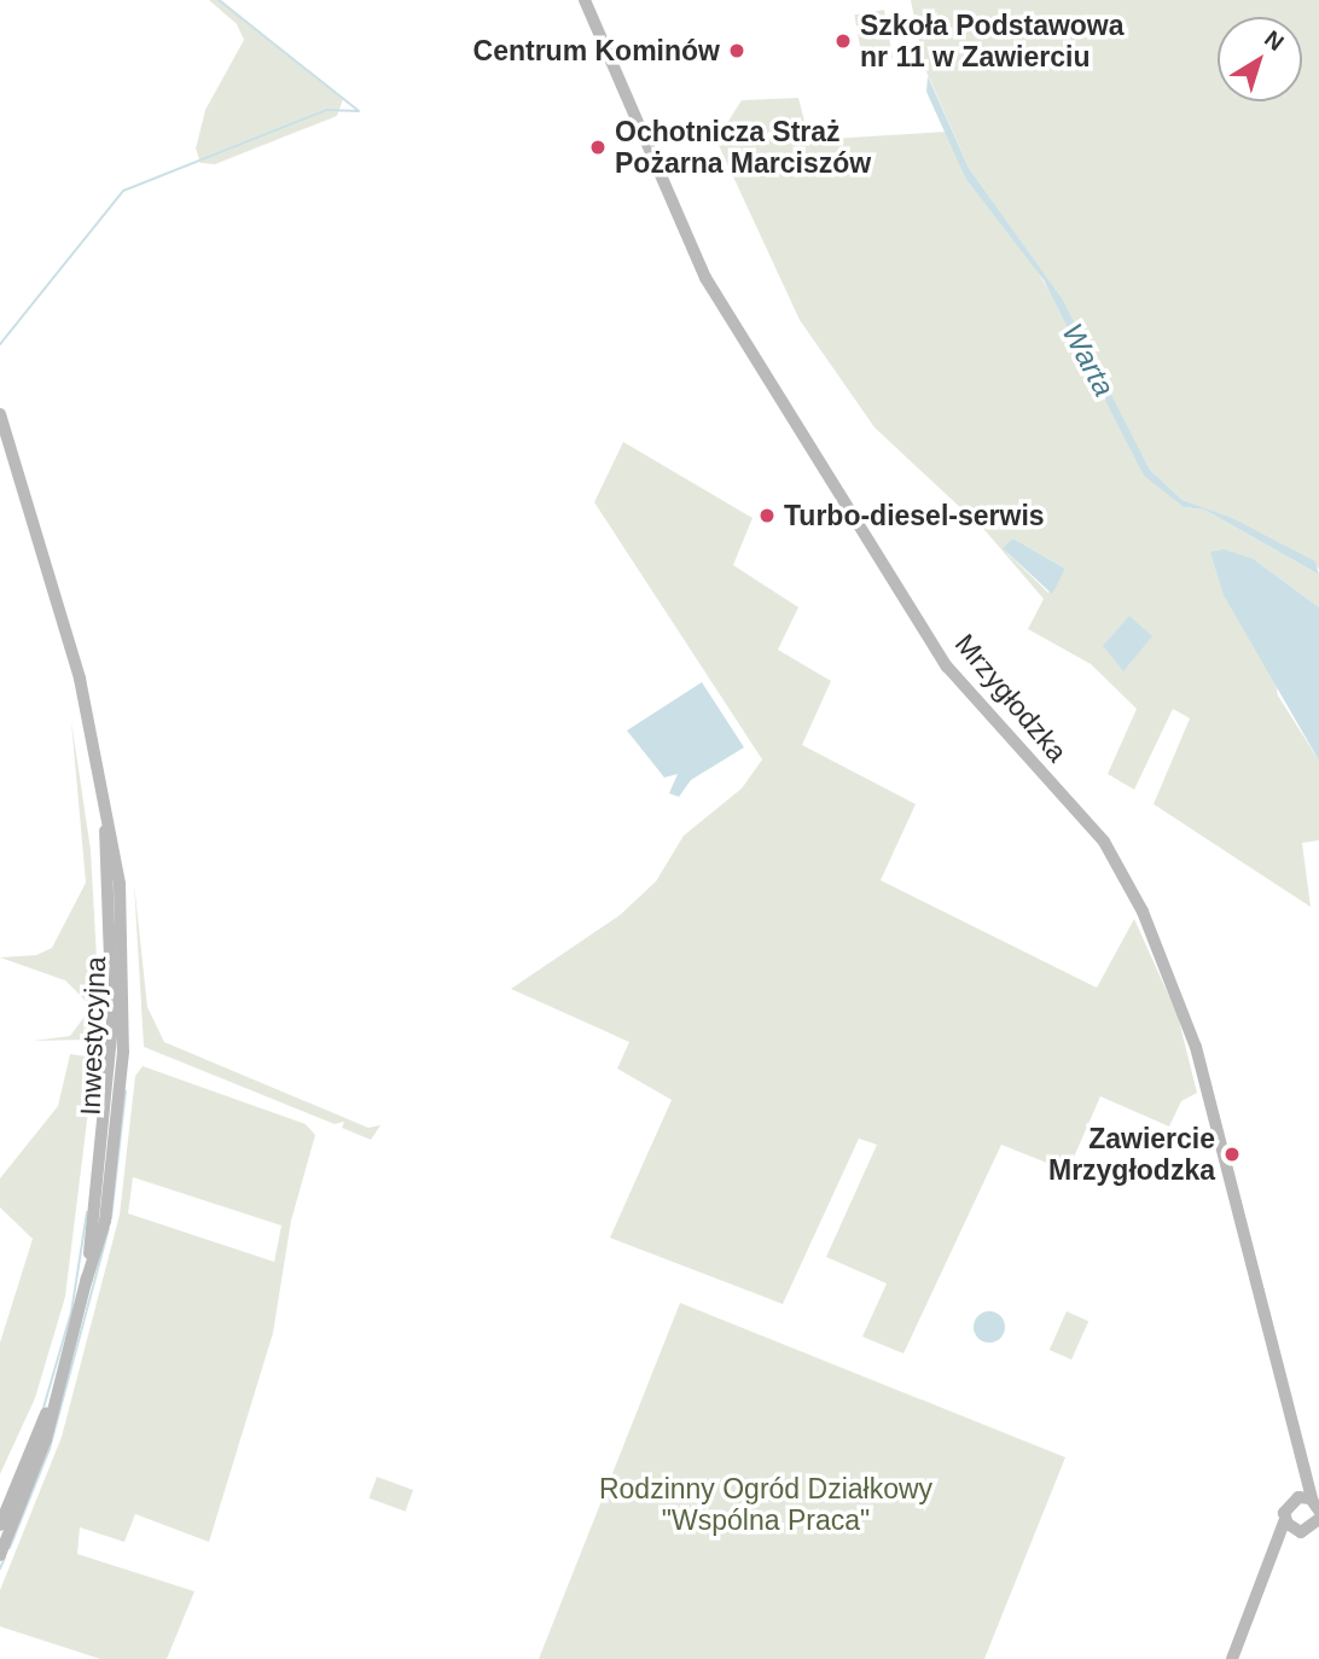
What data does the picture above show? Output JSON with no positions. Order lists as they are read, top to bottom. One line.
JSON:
{"streets":{"street":["Mrzygłodzka","Inwestycyjna"]},"water":["Warta"],"parks":["Rodzinny Ogród Działkowy \"Wspólna Praca\""],"places":["Szkoła Podstawowa nr 11 w Zawierciu","Centrum Kominów","Ochotnicza Straż Pożarna Marciszów","Turbo-diesel-serwis","Zawiercie Mrzygłodzka"],"north":"top right"}
